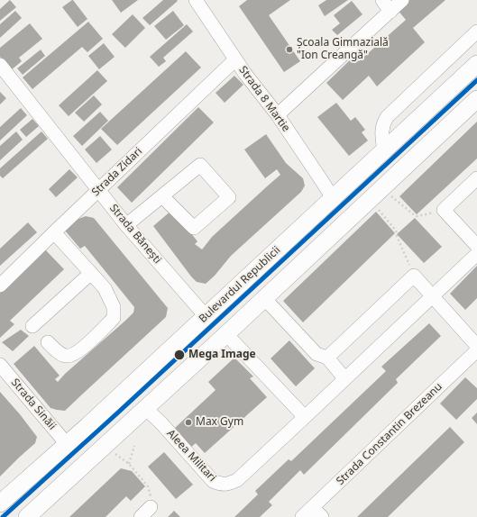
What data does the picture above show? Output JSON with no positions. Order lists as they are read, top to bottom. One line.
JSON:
{"streets":{"main road":["Bulevardul Republicii"],"street":["Strada 8 Martie","Strada Zidari","Strada Bănești","Strada Sinăii","Strada Constantin Brezeanu","Aleea Militari"]},"crossings":[["Strada 8 Martie","Strada Zidari"],["Strada 8 Martie","Bulevardul Republicii"],["Strada Zidari","Strada Bănești"],["Strada Bănești","Bulevardul Republicii"],["Bulevardul Republicii","Strada Sinăii"]],"places":["Școala Gimnazială \"Ion Creangă\"","Mega Image","Max Gym"]}
